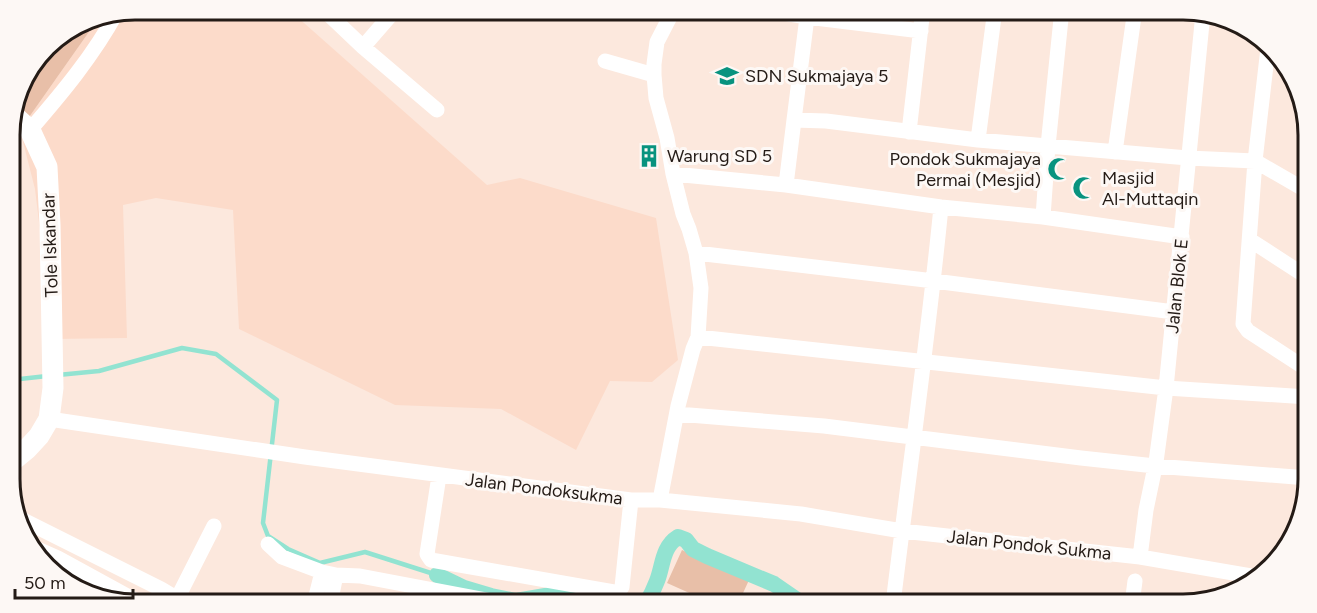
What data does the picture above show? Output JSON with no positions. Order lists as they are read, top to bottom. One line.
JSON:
{"streets":{"main road":["Tole Iskandar"],"street":["Jalan Blok E","Jalan Pondoksukma","Jalan Pondok Sukma"]},"crossings":[["Tole Iskandar","Jalan Pondoksukma"],["Jalan Blok E","Jalan Pondok Sukma"],["Jalan Pondoksukma","Jalan Pondok Sukma"]],"places":{"school or university":["SDN Sukmajaya 5"],"building":["Warung SD 5"],"mosque":["Pondok Sukmajaya Permai (Mesjid)","Masjid Al-Muttaqin"]},"scale_bar":"50 m"}
